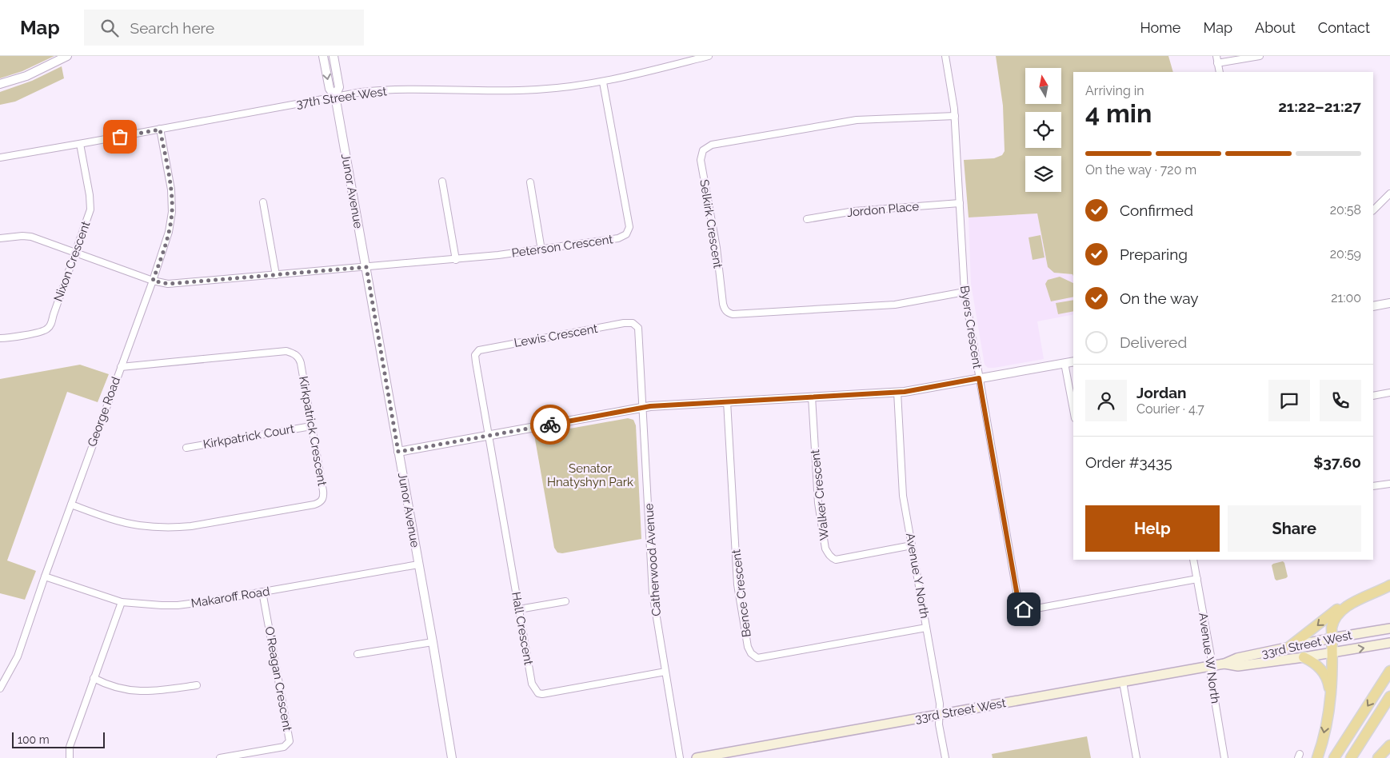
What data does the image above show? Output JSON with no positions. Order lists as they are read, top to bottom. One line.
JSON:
{"streets":{"main road":["33rd Street West"],"street":["37th Street West","Junor Avenue","Jordon Place","Selkirk Crescent","Peterson Crescent","Nixon Crescent","Byers Crescent","Lewis Crescent","George Road","Kirkpatrick Crescent","Kirkpatrick Court","Walker Crescent","Catherwood Avenue","Avenue Y North","Bence Crescent","Makaroff Road","Hall Crescent","Avenue W North","O'Reagan Crescent"]},"crossings":[["37th Street West","Junor Avenue"],["37th Street West","Peterson Crescent"],["37th Street West","Nixon Crescent"],["37th Street West","George Road"],["Junor Avenue","Peterson Crescent"],["Junor Avenue","Makaroff Road"],["Jordon Place","Byers Crescent"],["Selkirk Crescent","Byers Crescent"],["Peterson Crescent","Nixon Crescent"],["Peterson Crescent","George Road"],["Byers Crescent","Avenue W North"],["Lewis Crescent","Catherwood Avenue"],["Lewis Crescent","Hall Crescent"],["George Road","Kirkpatrick Crescent"],["George Road","Makaroff Road"],["Kirkpatrick Crescent","Kirkpatrick Court"],["Walker Crescent","Avenue Y North"],["Catherwood Avenue","Hall Crescent"],["Avenue Y North","Bence Crescent"],["Avenue Y North","33rd Street West"],["Makaroff Road","O'Reagan Crescent"],["33rd Street West","Avenue W North"]],"parks":["Senator Hnatyshyn Park"],"scale_bar":"100 m","north":"top","page":{"header":"Map","search":"Search here","nav":["Home","Map","About","Contact"],"heading":["4 min","Arriving in","21:22–21:27"],"panel":["Jordan","Courier · 4.7","Order #3435","$37.60"],"bar":"On the way · 720 m","list":[["Confirmed","20:58"],["Preparing","20:59"],["On the way","21:00"],"Delivered"],"buttons":["Help","Share"],"scale":"100 m"}}
